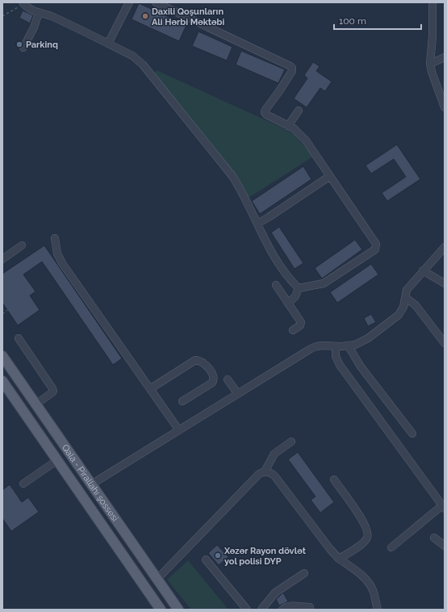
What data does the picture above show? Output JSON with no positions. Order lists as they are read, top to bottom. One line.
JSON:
{"streets":{"main road":["Qala - Pirallahı şossesi"]},"places":["Daxili Qoşunların Ali Hərbi Məktəbi","Parkinq","Xəzər Rayon dövlət yol polisi DYP"],"scale_bar":"100 m"}
